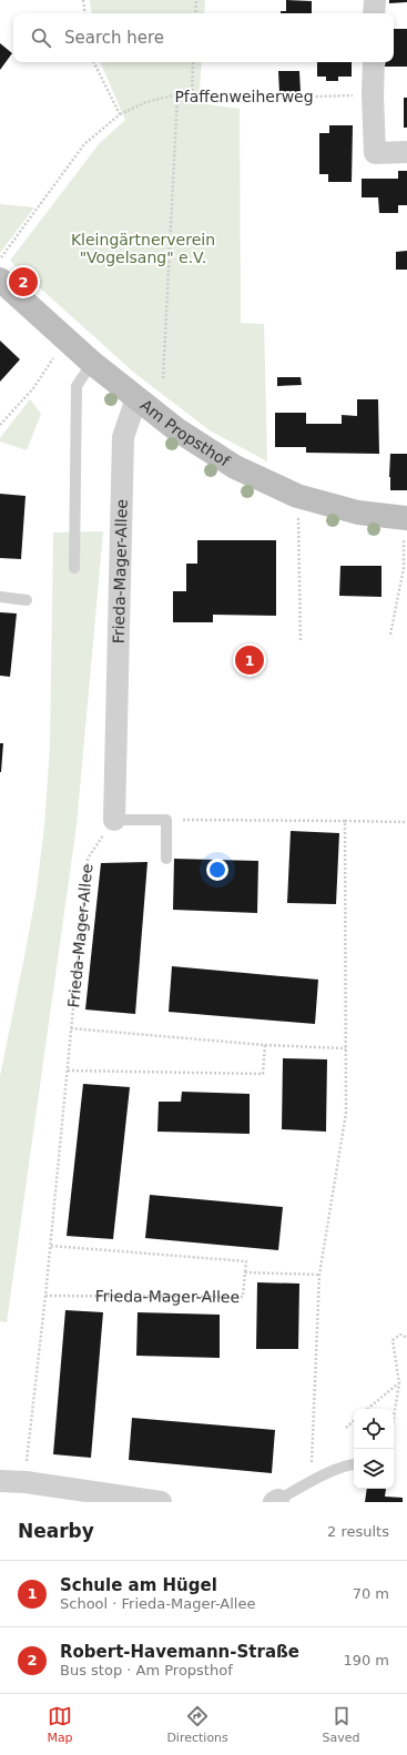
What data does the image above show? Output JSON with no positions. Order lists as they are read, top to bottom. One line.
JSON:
{"streets":{"street":["Am Propsthof","Frieda-Mager-Allee"],"path":["Pfaffenweiherweg"]},"crossings":[["Am Propsthof","Frieda-Mager-Allee"]],"parks":["Kleingärtnerverein \"Vogelsang\" e.V."],"page":{"search":"Search here","pins":["2","1"],"heading":["Nearby","2 results"],"list":[{"mark":"1","name":"Schule am Hügel","note":"School · Frieda-Mager-Allee","value":"70 m"},{"mark":"2","name":"Robert-Havemann-Straße","note":"Bus stop · Am Propsthof","value":"190 m"}],"nav":["Map","Directions","Saved"]}}
